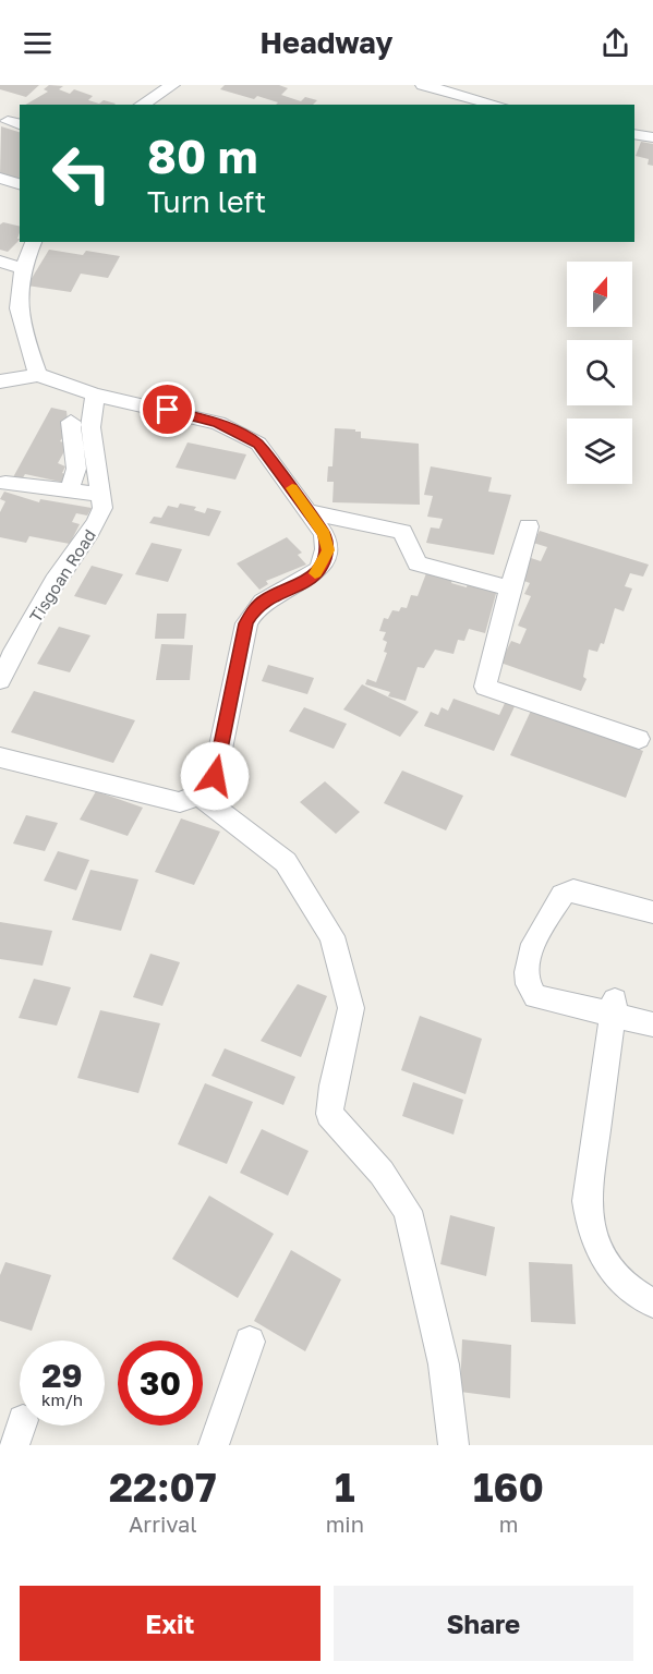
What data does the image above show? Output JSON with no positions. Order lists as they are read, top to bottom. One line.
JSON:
{"streets":{"street":["Tisgoan Road"]},"north":"top","page":{"header":"Headway","turn":["80 m","Turn left"],"speed":"29 km/h","limit":"30","eta":["22:07","Arrival","1","min","160","m"],"buttons":["Exit","Share"]}}
